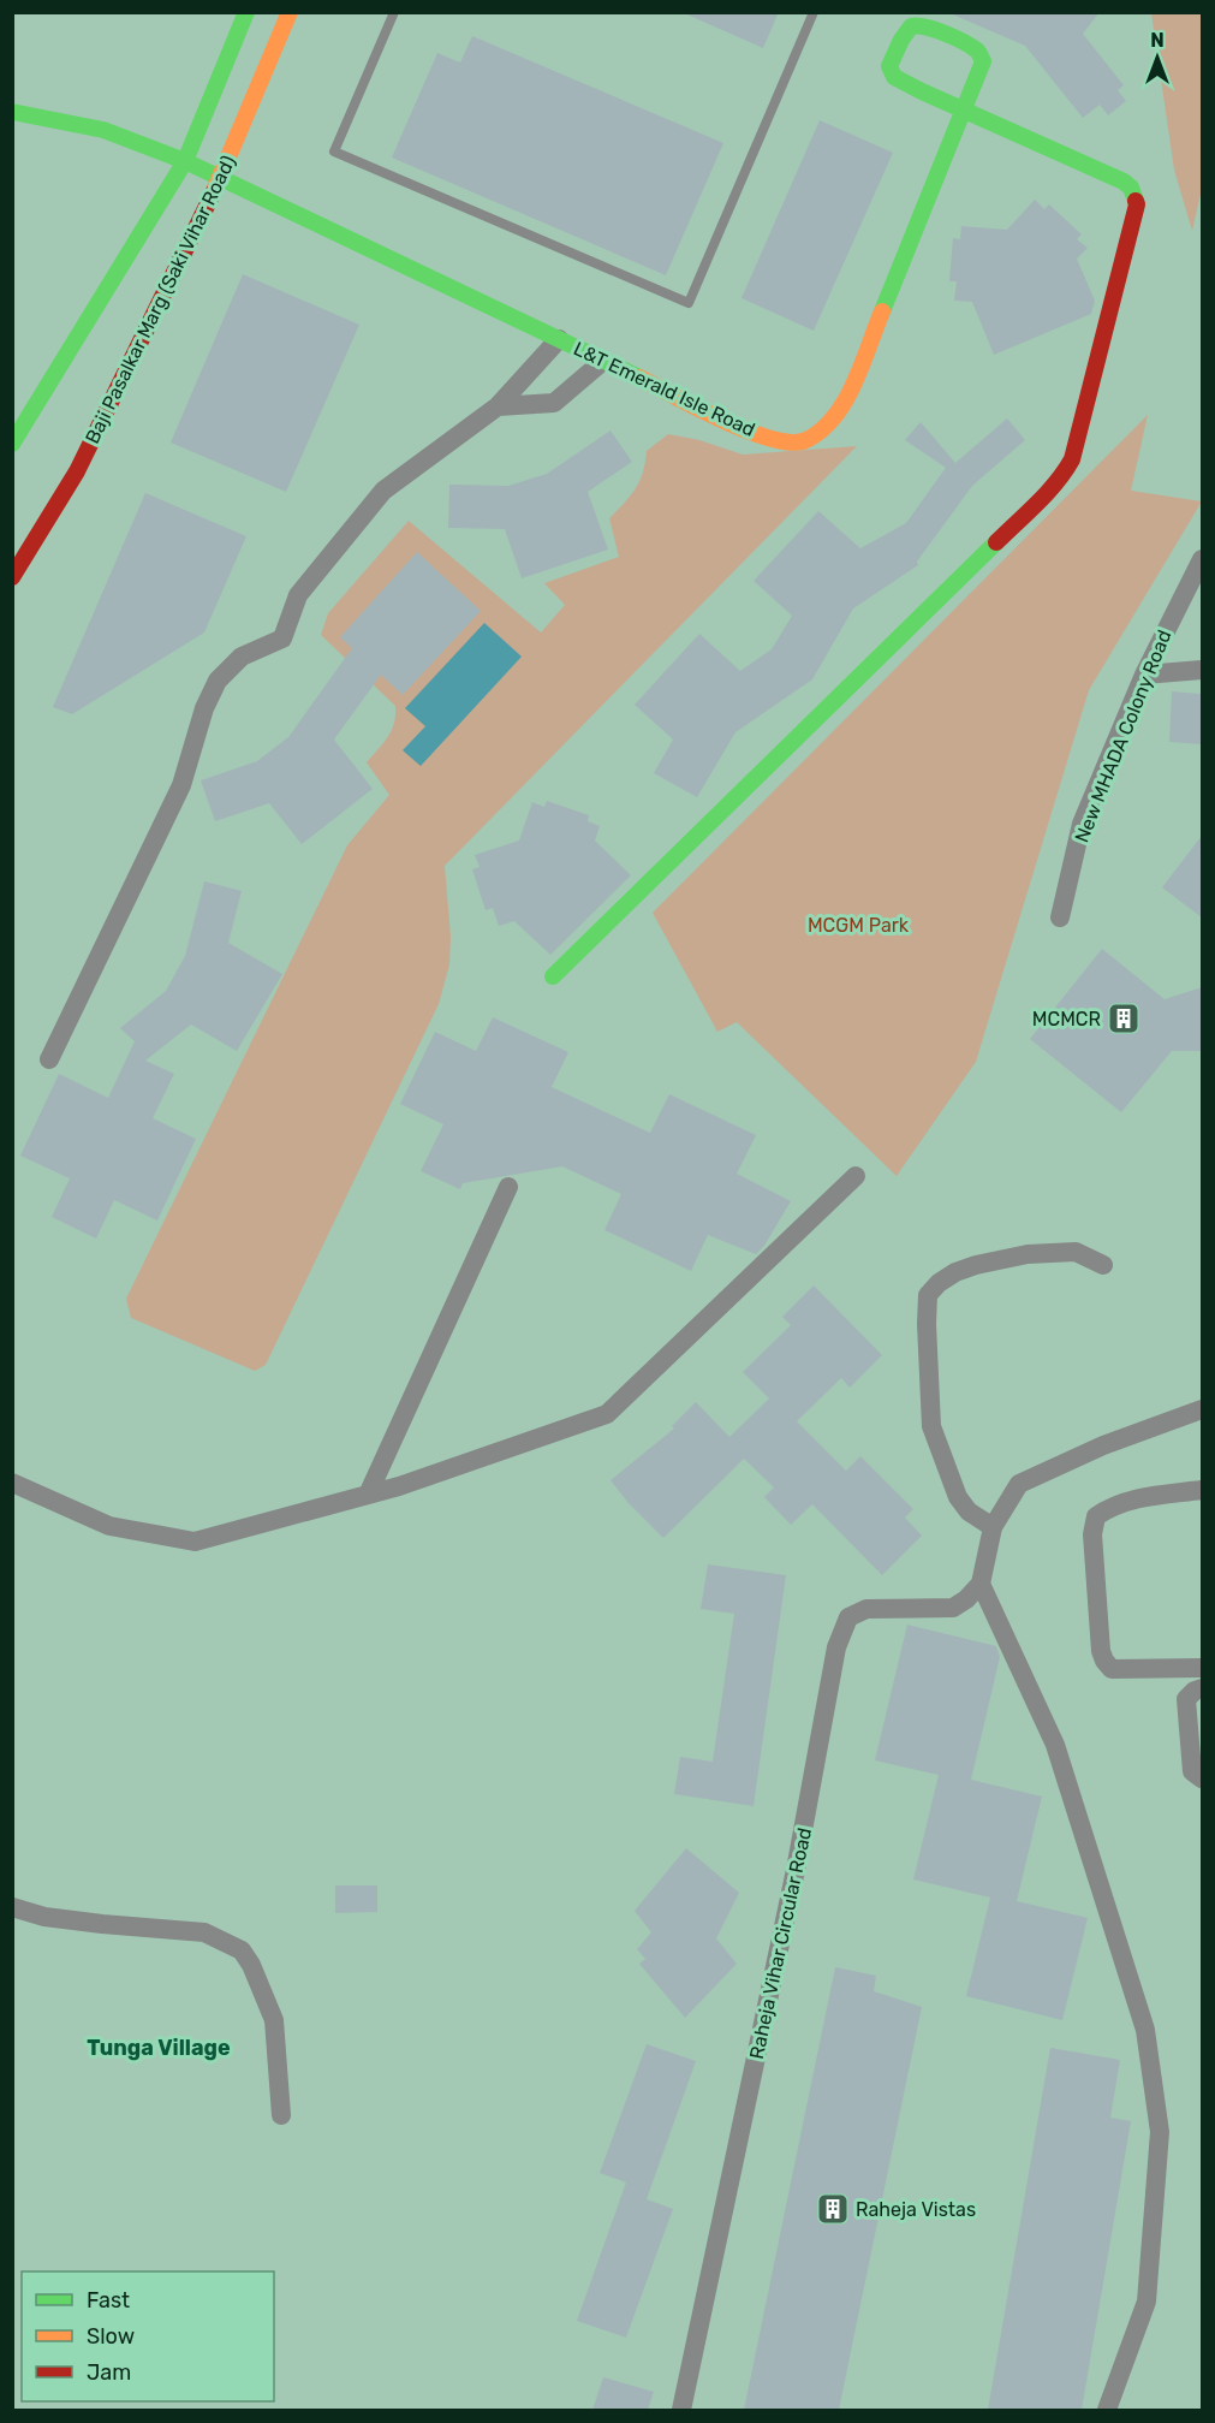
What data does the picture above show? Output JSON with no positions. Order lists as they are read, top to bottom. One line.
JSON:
{"streets":{"street":["Baji Pasalkar Marg (Saki Vihar Road)","L&T Emerald Isle Road","New MHADA Colony Road","Raheja Vihar Circular Road"]},"crossings":[["Baji Pasalkar Marg (Saki Vihar Road)","L&T Emerald Isle Road"]],"districts":["Tunga Village"],"parks":["MCGM Park"],"places":{"building":["MCMCR","Raheja Vistas"]},"legend":["Fast","Slow","Jam"],"north":"top"}
